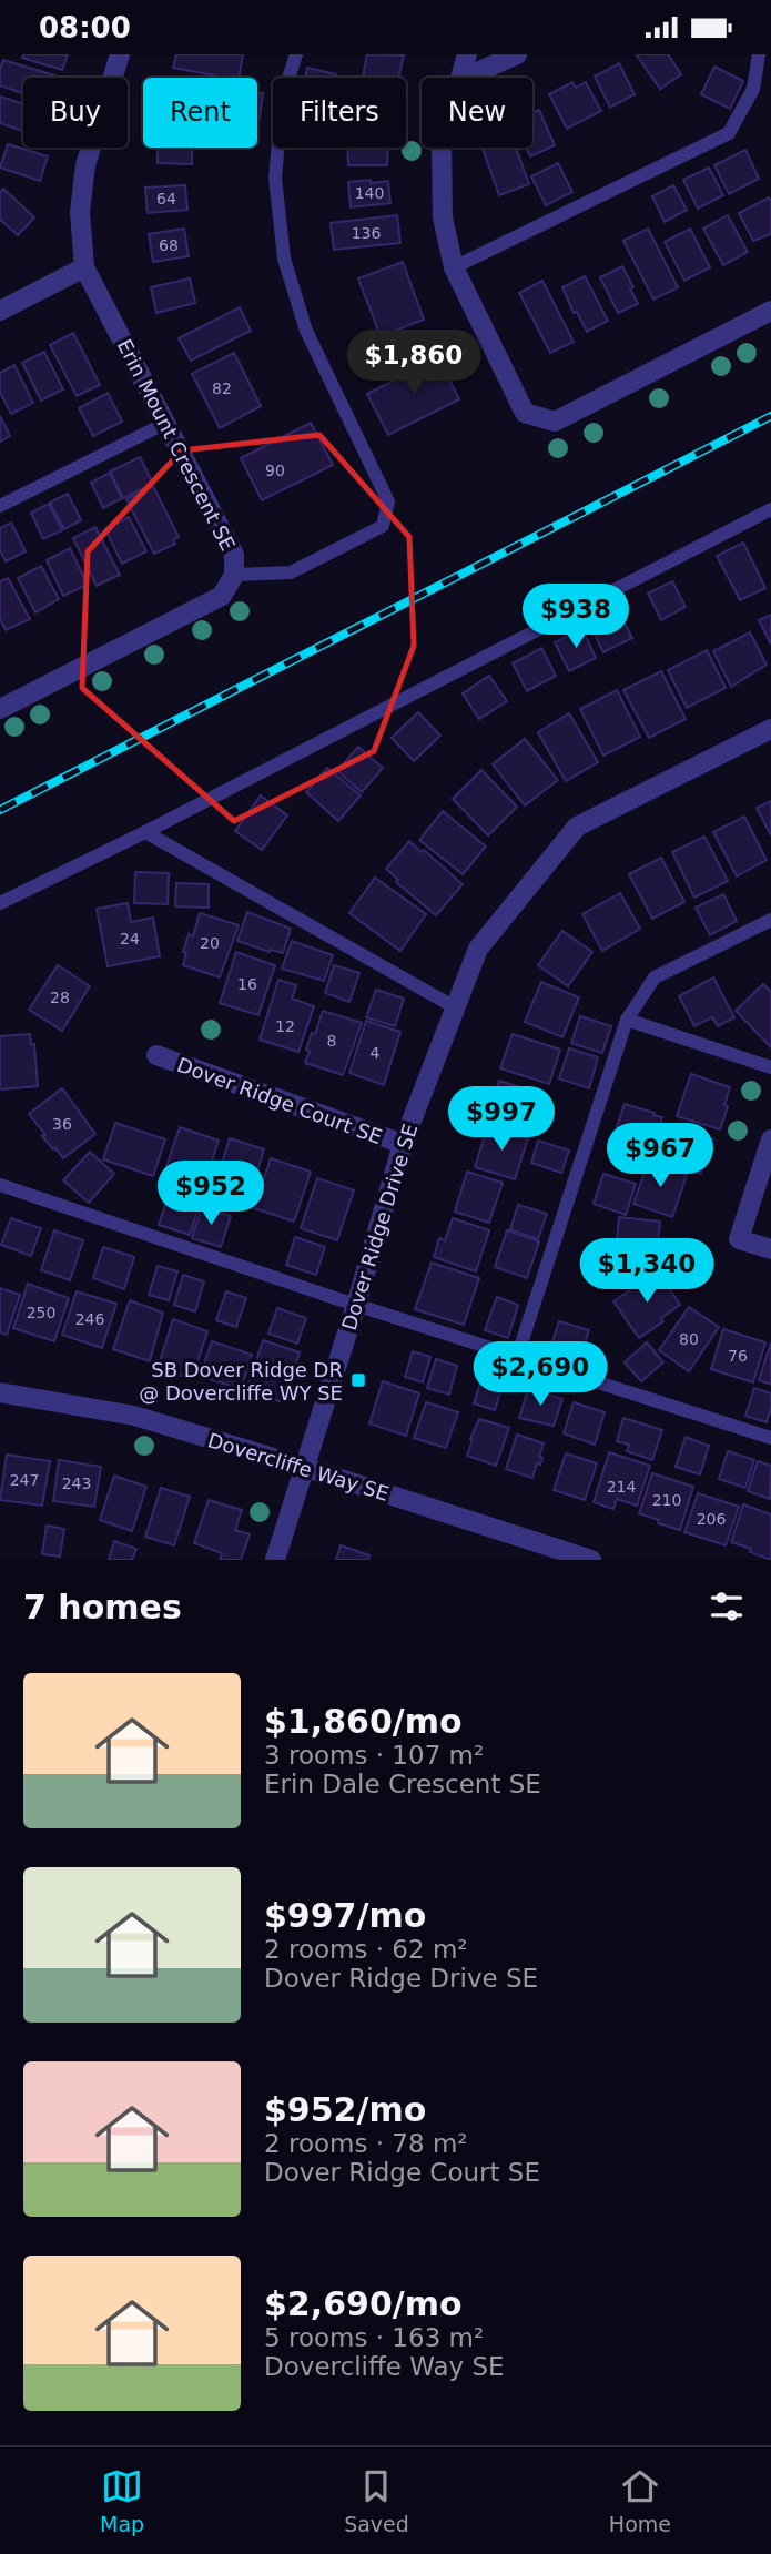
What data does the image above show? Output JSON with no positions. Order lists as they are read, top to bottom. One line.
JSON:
{"streets":{"street":["Erin Mount Crescent SE","Dover Ridge Court SE","Dover Ridge Drive SE","Dovercliffe Way SE"]},"crossings":[["Dover Ridge Court SE","Dover Ridge Drive SE"],["Dover Ridge Drive SE","Dovercliffe Way SE"]],"places":{"transit":["SB Dover Ridge DR @ Dovercliffe WY SE"]},"house_numbers":["140","64","136","68","82","90","24","20","16","28","12","8","4","36","250","246","80","76","247","243","214","210","206"],"page":{"status":"08:00","chip":["Buy","Rent","Filters","New"],"price":["$1,860","$938","$997","$967","$952","$1,340","$2,690"],"heading":"7 homes","list":[{"name":"$1,860/mo","note":"3 rooms · 107 m² · Erin Dale Crescent SE"},{"name":"$997/mo","note":"2 rooms · 62 m² · Dover Ridge Drive SE"},{"name":"$952/mo","note":"2 rooms · 78 m² · Dover Ridge Court SE"},{"name":"$2,690/mo","note":"5 rooms · 163 m² · Dovercliffe Way SE"}],"tabs":["Map","Saved","Home"]}}
